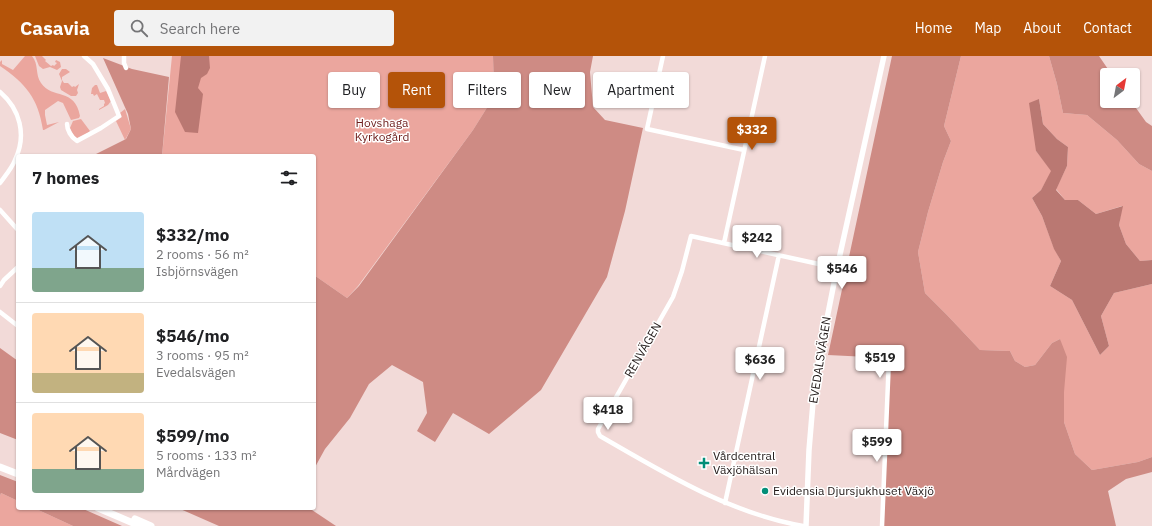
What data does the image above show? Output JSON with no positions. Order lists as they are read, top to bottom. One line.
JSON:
{"streets":{"street":["RENVÄGEN","EVEDALSVÄGEN"]},"crossings":[["RENVÄGEN","EVEDALSVÄGEN"]],"parks":["Hovshaga Kyrkogård"],"places":{"health":["Vårdcentral Växjöhälsan"],"other":["Evidensia Djursjukhuset Växjö"]},"north":"top right","page":{"header":"Casavia","search":"Search here","nav":["Home","Map","About","Contact"],"chip":["Buy","Rent","Filters","New","Apartment"],"price":["$332","$242","$546","$519","$636","$418","$599"],"heading":"7 homes","list":[{"name":"$332/mo","note":"2 rooms · 56 m² · Isbjörnsvägen"},{"name":"$546/mo","note":"3 rooms · 95 m² · Evedalsvägen"},{"name":"$599/mo","note":"5 rooms · 133 m² · Mårdvägen"}]}}
